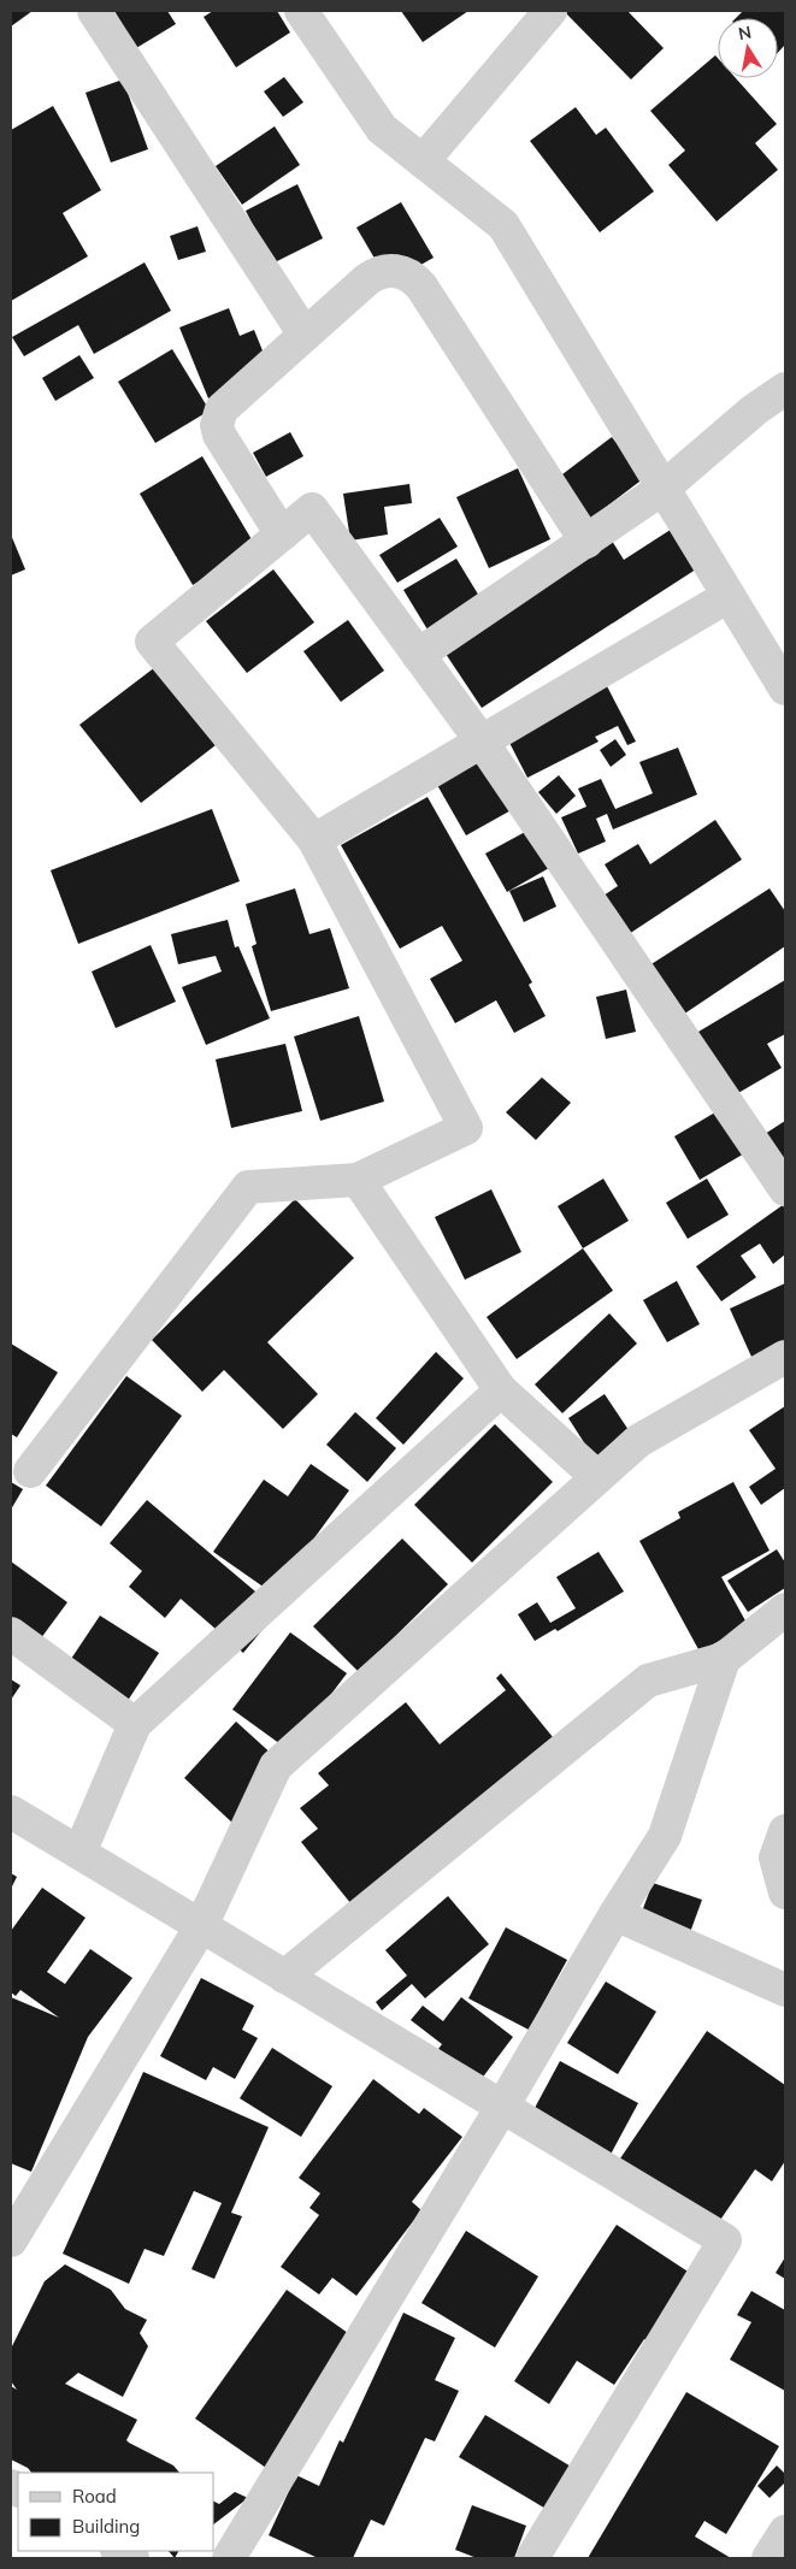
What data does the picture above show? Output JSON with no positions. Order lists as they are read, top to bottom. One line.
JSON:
{"legend":["Road","Building"],"north":"top"}
